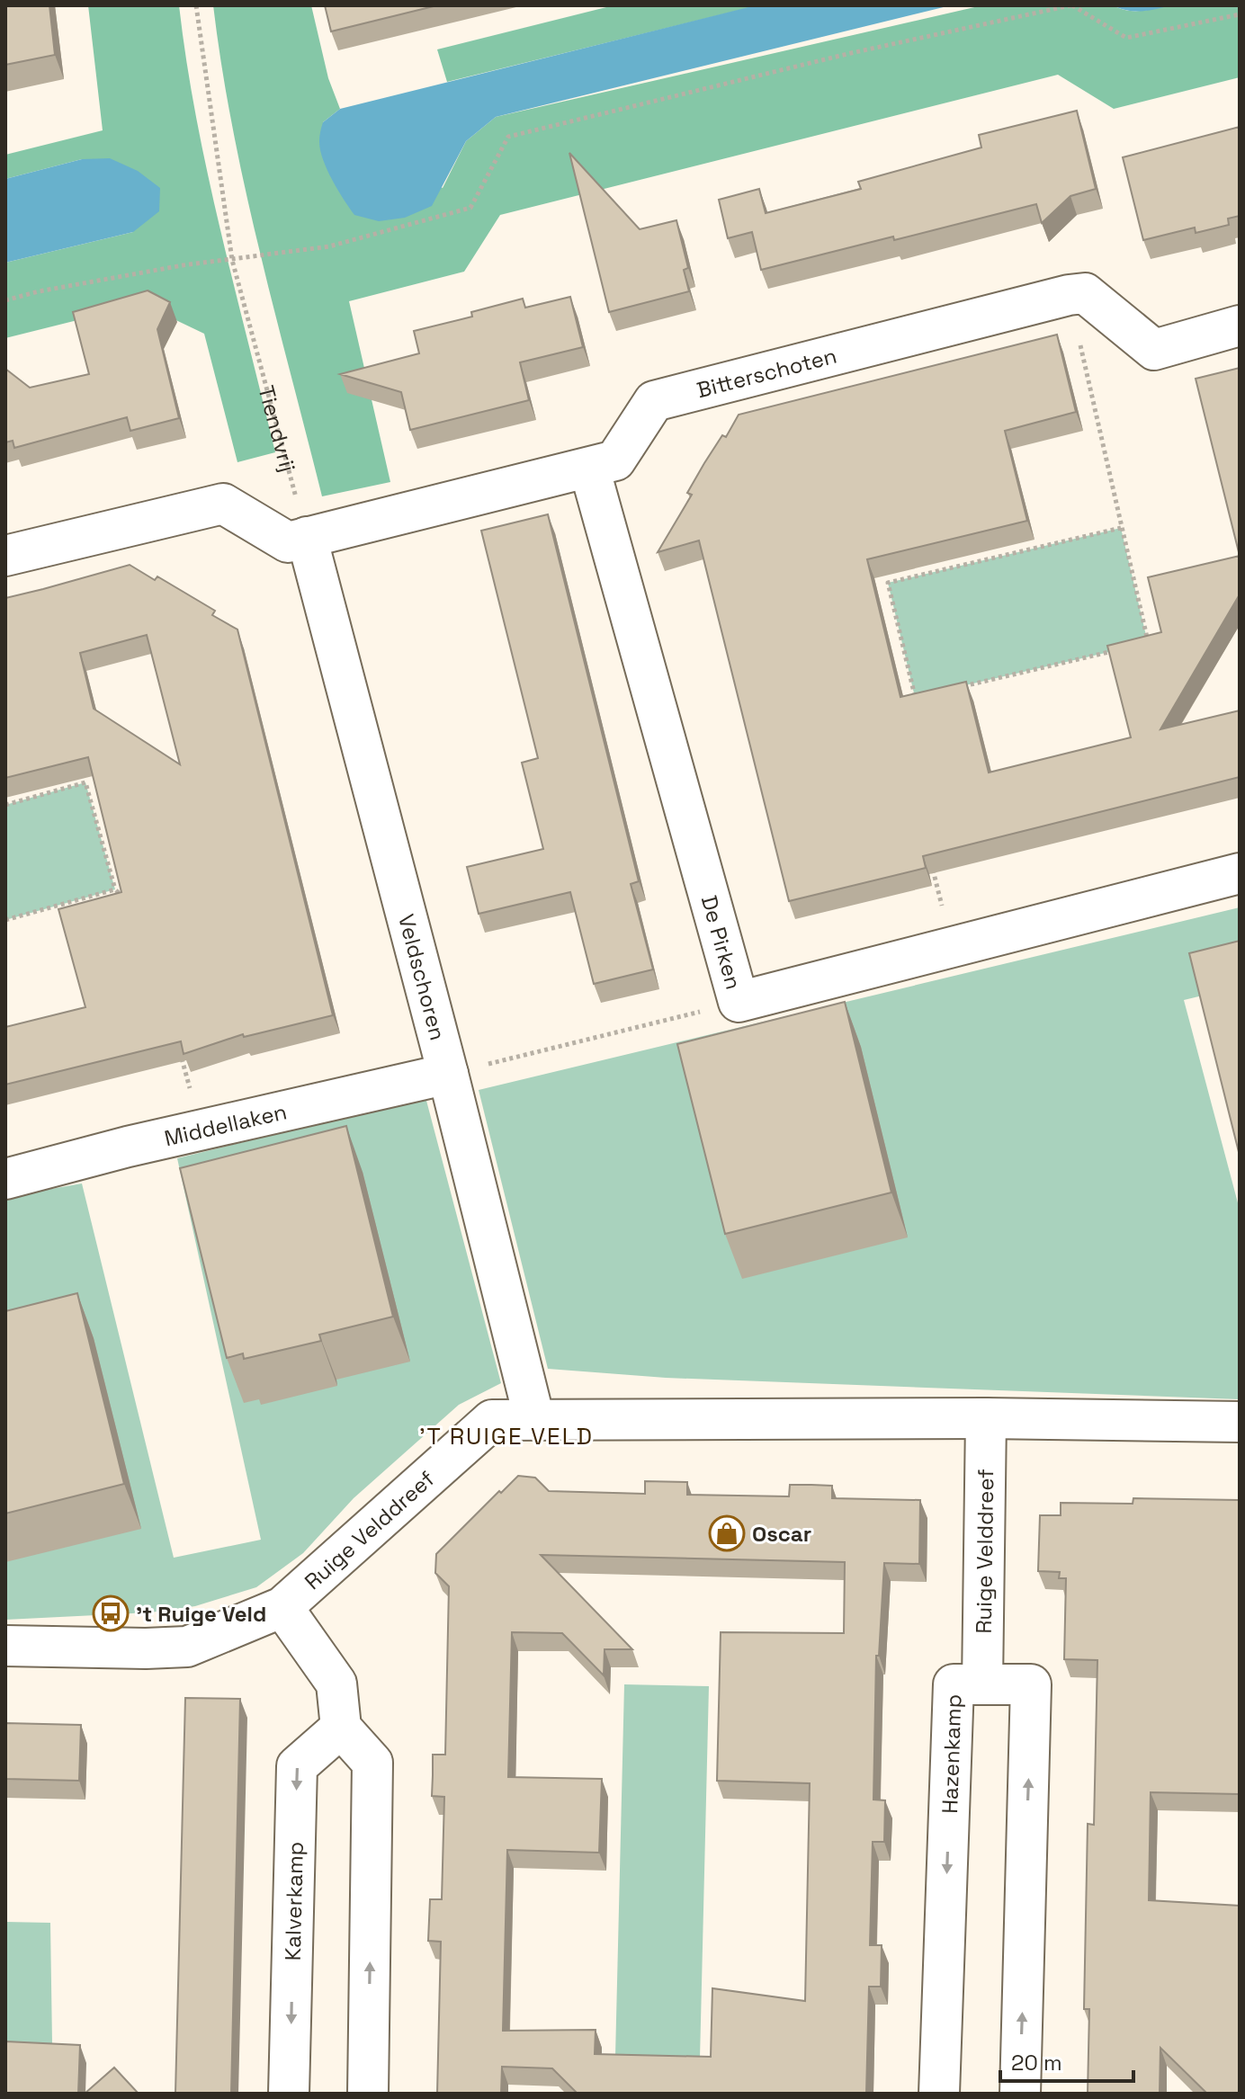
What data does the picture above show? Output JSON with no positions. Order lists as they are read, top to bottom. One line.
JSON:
{"streets":{"street":["Bitterschoten","De Pirken","Veldschoren","Middellaken","Ruige Velddreef","Hazenkamp","Kalverkamp"],"path":["Tiendvrij"]},"crossings":[["Bitterschoten","Tiendvrij"],["Bitterschoten","De Pirken"],["Bitterschoten","Veldschoren"],["Tiendvrij","Veldschoren"],["Veldschoren","Middellaken"],["Veldschoren","Ruige Velddreef"],["Ruige Velddreef","Hazenkamp"]],"districts":["'T RUIGE VELD"],"places":{"shop":["Oscar"],"bus stop":["'t Ruige Veld"]},"scale_bar":"20 m"}
